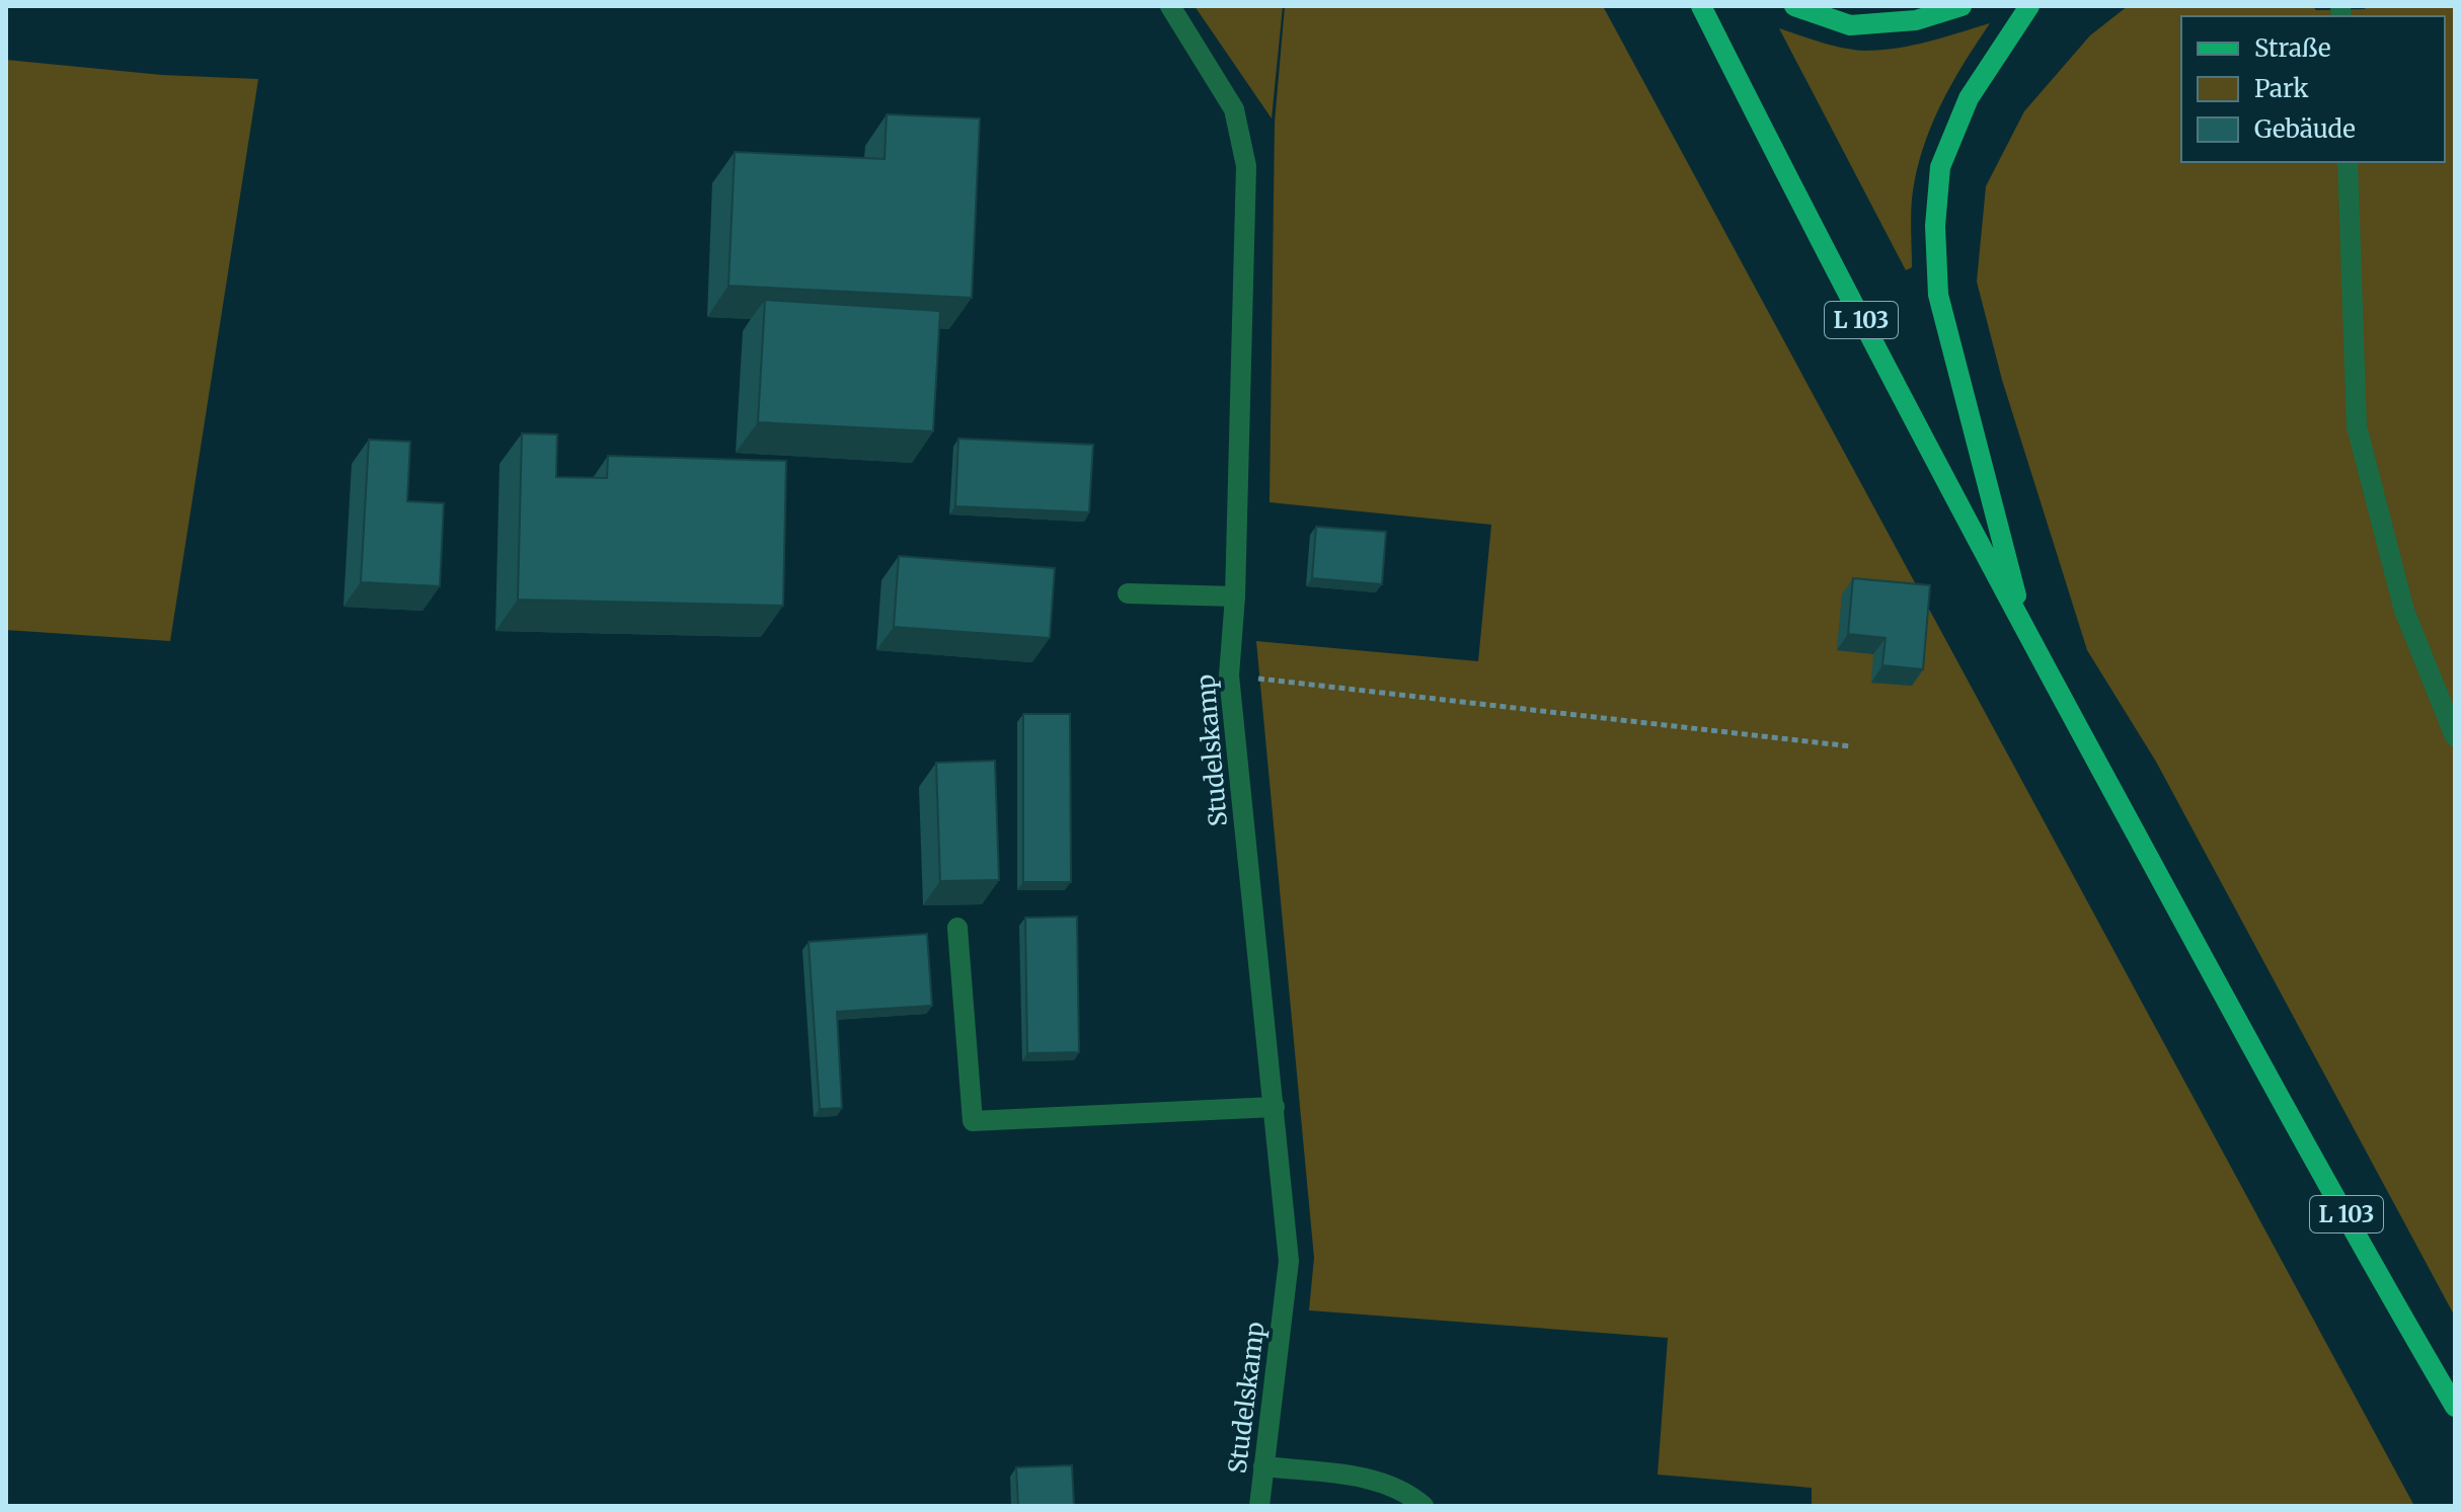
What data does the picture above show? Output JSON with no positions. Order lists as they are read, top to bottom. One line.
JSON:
{"streets":{"main road":["L 103"],"street":["Studelskamp"]},"legend":["Straße","Park","Gebäude"]}
